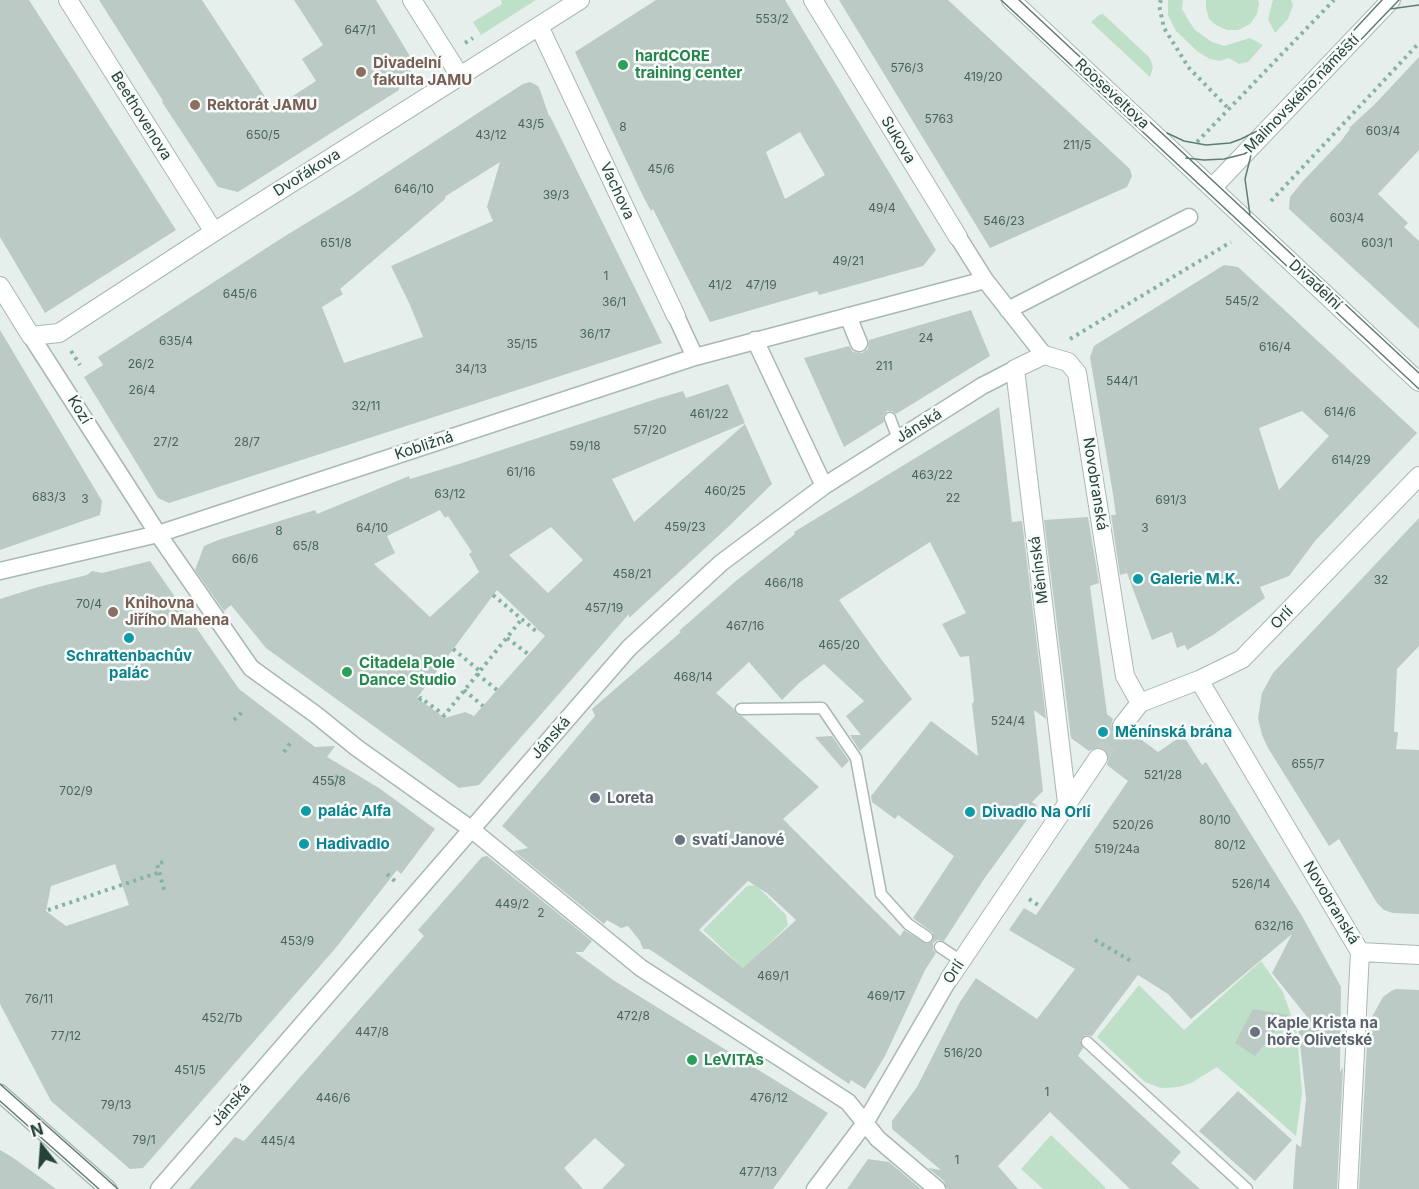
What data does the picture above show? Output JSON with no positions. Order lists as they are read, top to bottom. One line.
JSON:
{"streets":{"street":["Rooseveltova","Malinovského náměstí","Beethovenova","Sukova","Dvořákova","Vachova","Divadelní","Kozí","Jánská","Kobližná","Novobranská","Měnínská","Orlí"]},"crossings":[["Rooseveltova","Malinovského náměstí"],["Rooseveltova","Divadelní"],["Malinovského náměstí","Divadelní"],["Beethovenova","Dvořákova"],["Sukova","Kobližná"],["Dvořákova","Vachova"],["Dvořákova","Kozí"],["Vachova","Kobližná"],["Kozí","Jánská"],["Kozí","Kobližná"],["Kozí","Orlí"],["Jánská","Měnínská"],["Novobranská","Orlí"],["Měnínská","Orlí"]],"places":["hardCORE training center","Divadelní fakulta JAMU","Rektorát JAMU","Galerie M.K.","Knihovna Jiřího Mahena","Schrattenbachův palác","Citadela Pole Dance Studio","Měnínská brána","Loreta","palác Alfa","Divadlo Na Orlí","svatí Janové","Hadivadlo","Kaple Krista na hoře Olivetské","LeVITAs"],"house_numbers":["553/2","647/1","576/3","419/20","5763","43/5","8","603/4","650/5","43/12","211/5","45/6","646/10","39/3","49/4","603/4","546/23","651/8","603/1","49/21","1","41/2","47/19","645/6","545/2","36/1","36/17","24","635/4","35/15","616/4","26/2","211","34/13","544/1","26/4","32/11","614/6","461/22","57/20","27/2","28/7","59/18","614/29","61/16","463/22","460/25","63/12","683/3","22","3","691/3","459/23","64/10","3","8","65/8","66/6","458/21","32","466/18","70/4","457/19","467/16","465/20","468/14","524/4","655/7","521/28","455/8","702/9","80/10","520/26","80/12","519/24a","526/14","449/2","2","632/16","453/9","469/1","469/17","76/11","472/8","452/7b","447/8","77/12","516/20","451/5","1","446/6","476/12","79/13","79/1","445/4","1","477/13"],"north":"top"}
